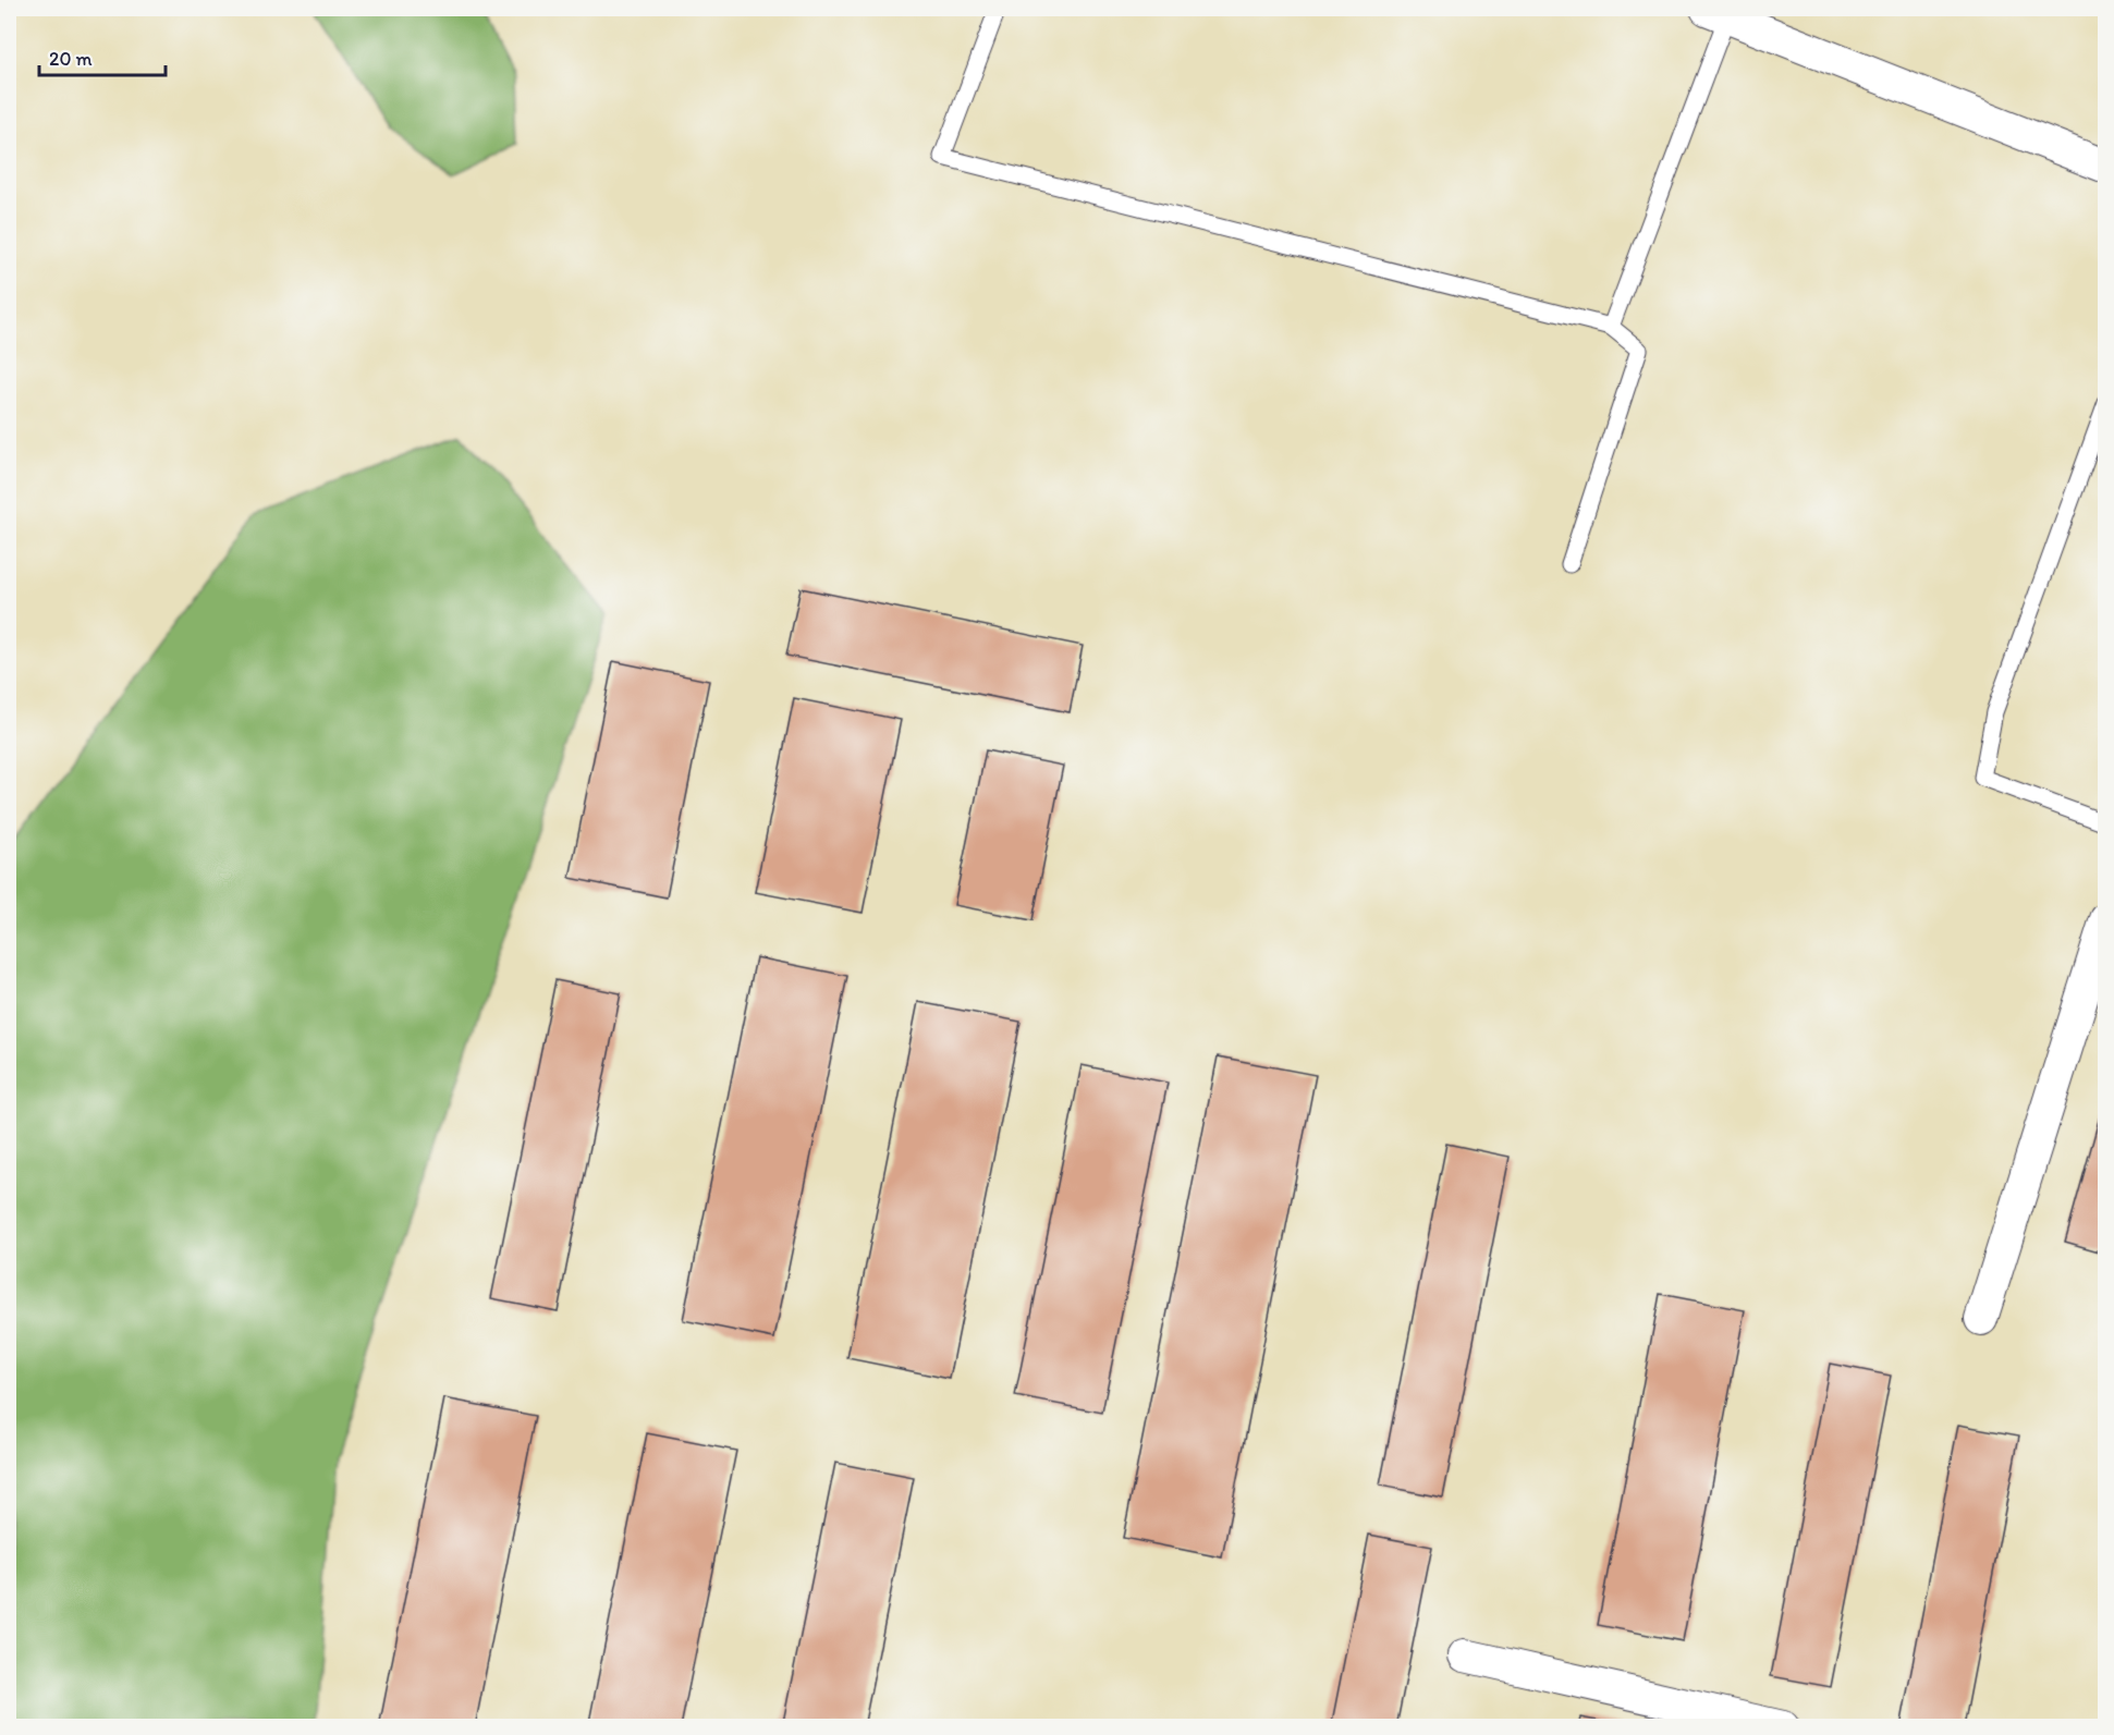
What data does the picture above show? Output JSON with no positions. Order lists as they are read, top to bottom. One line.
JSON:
{"scale_bar":"20 m"}
